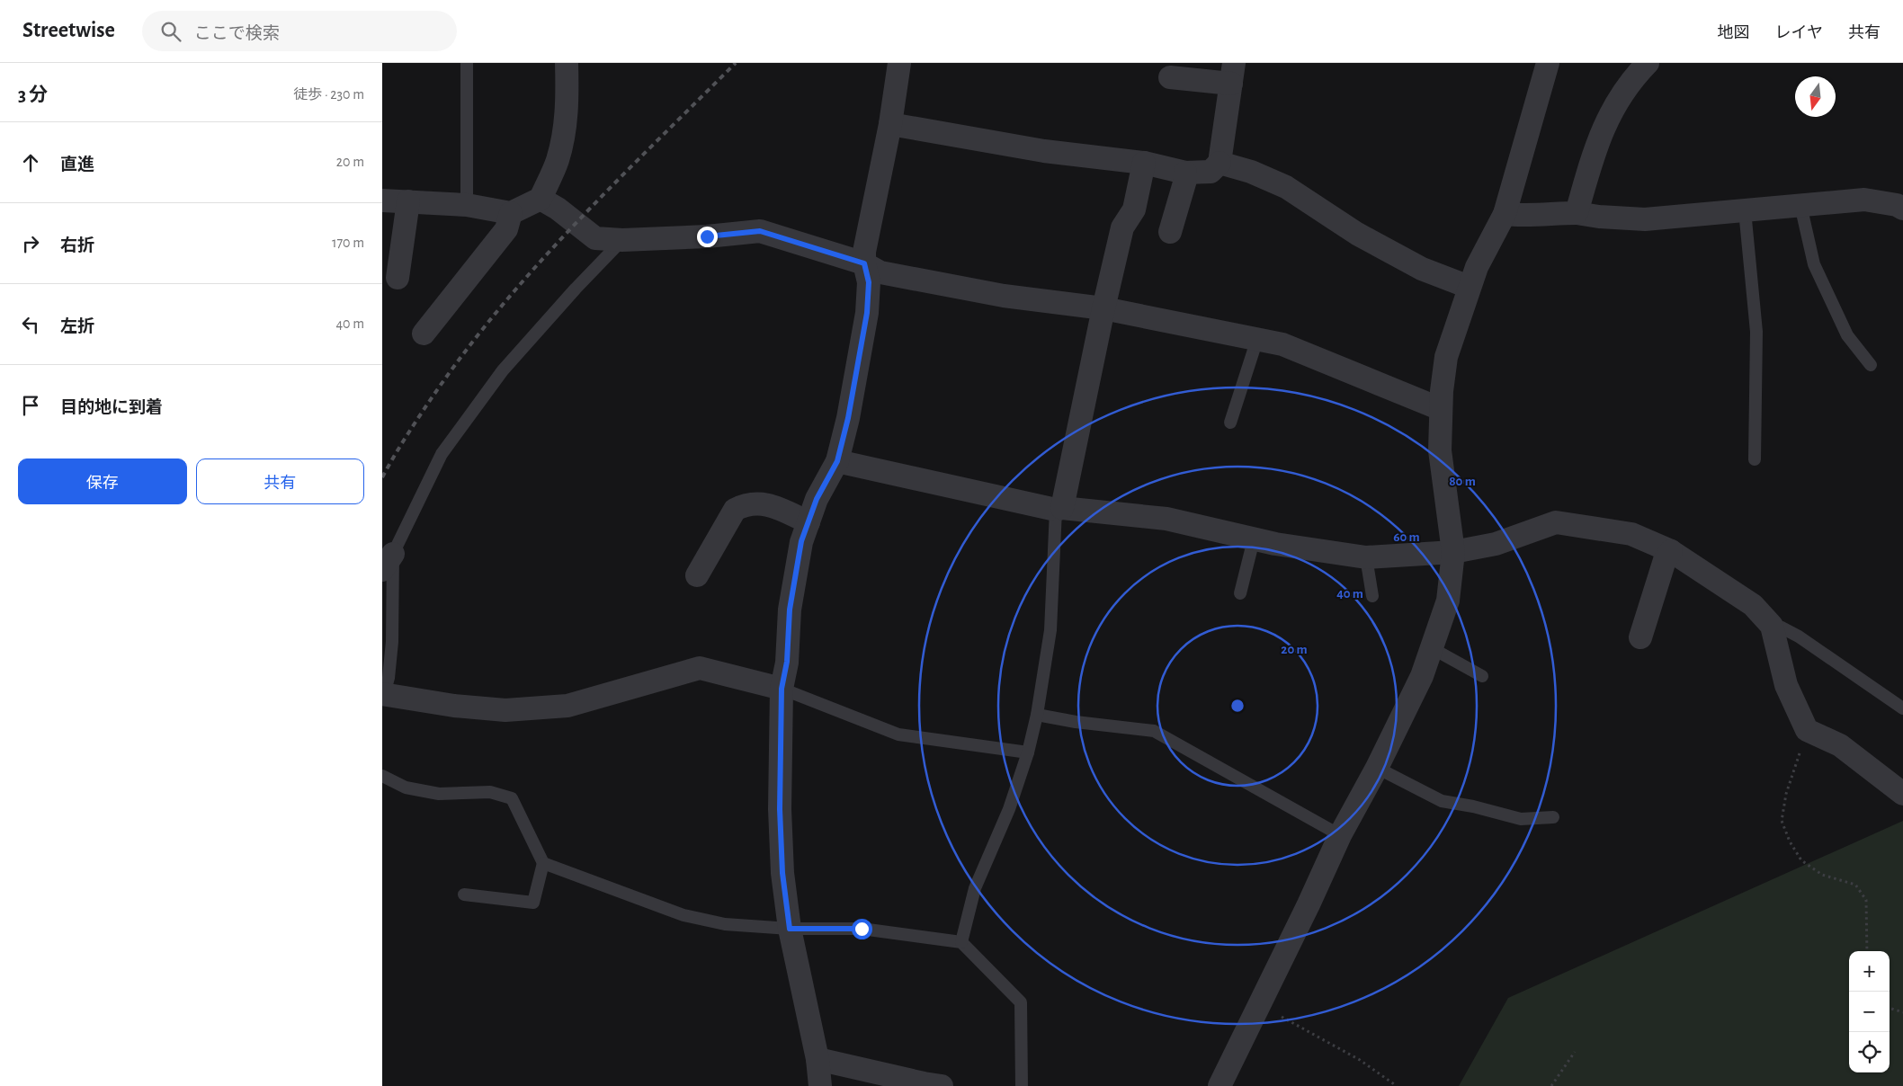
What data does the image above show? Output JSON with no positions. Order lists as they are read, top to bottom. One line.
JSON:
{"north":"bottom","page":{"header":"Streetwise","search":"ここで検索","nav":["地図","レイヤ","共有"],"heading":["3 分","徒歩 · 230 m"],"list":[["直進","20 m"],["右折","170 m"],["左折","40 m"],"目的地に到着"],"buttons":["保存","共有"],"map_buttons":["+","−"]},"rings":["80 m","60 m","40 m","20 m"]}
